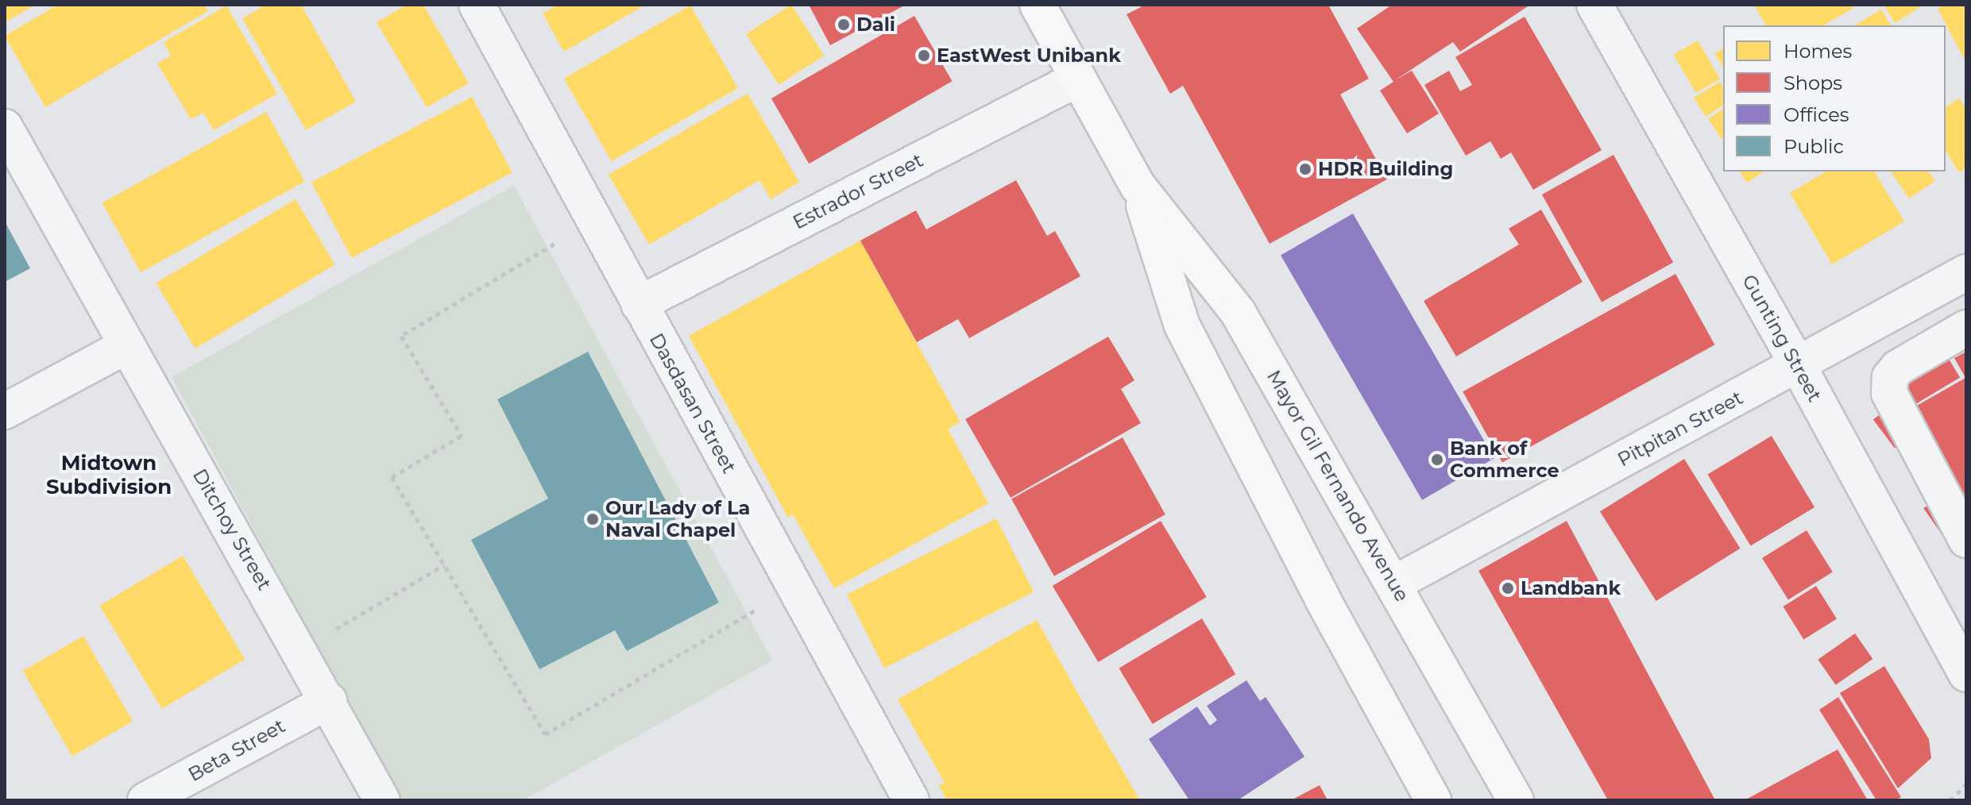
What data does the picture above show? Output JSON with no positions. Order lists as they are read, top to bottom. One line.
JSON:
{"streets":{"main road":["Mayor Gil Fernando Avenue"],"street":["Estrador Street","Gunting Street","Dasdasan Street","Pitpitan Street","Ditchoy Street","Beta Street"]},"crossings":[["Estrador Street","Dasdasan Street"],["Estrador Street","Mayor Gil Fernando Avenue"],["Gunting Street","Pitpitan Street"],["Pitpitan Street","Mayor Gil Fernando Avenue"],["Ditchoy Street","Beta Street"]],"districts":["Midtown Subdivision"],"places":["Dali","EastWest Unibank","HDR Building","Bank of Commerce","Our Lady of La Naval Chapel","Landbank"],"legend":["Homes","Shops","Offices","Public"]}
